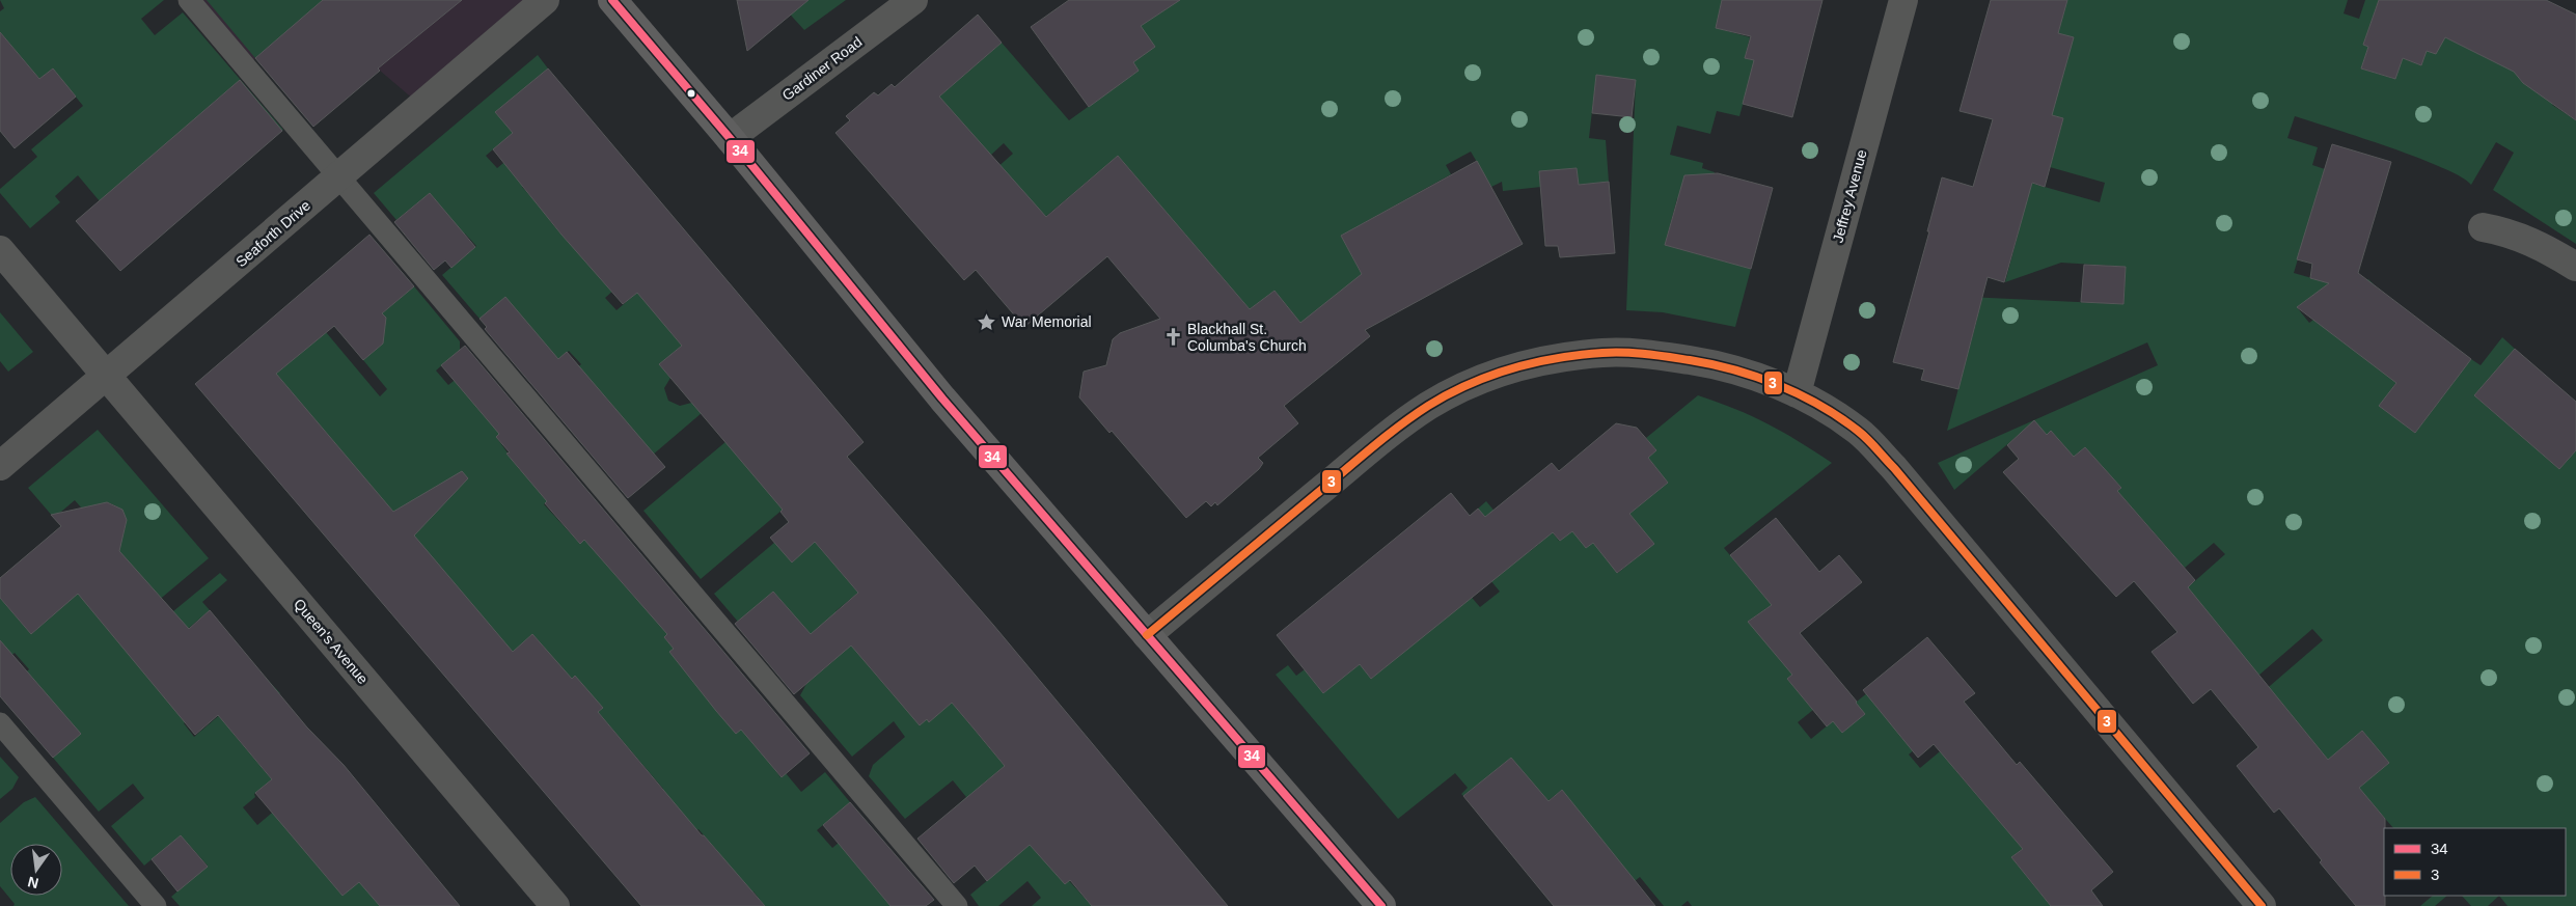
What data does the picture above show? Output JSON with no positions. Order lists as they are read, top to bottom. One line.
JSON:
{"streets":{"street":["Gardiner Road","Jeffrey Avenue","Seaforth Drive","Queen's Avenue"]},"crossings":[["Seaforth Drive","Queen's Avenue"]],"places":{"place":["War Memorial"],"church":["Blackhall St. Columba's Church"]},"lines":["transit line 34","transit line 3"],"legend":["34","3"],"north":"bottom"}
